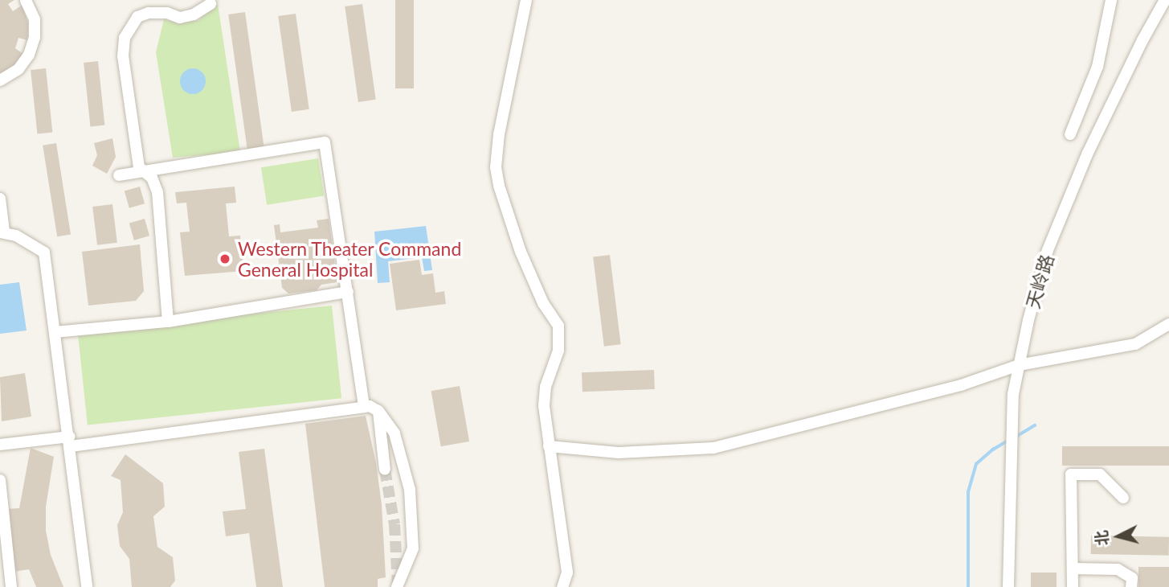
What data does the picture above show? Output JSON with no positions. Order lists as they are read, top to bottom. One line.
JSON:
{"streets":{"street":["天岭路"]},"places":["Western Theater Command General Hospital"],"north":"left"}
